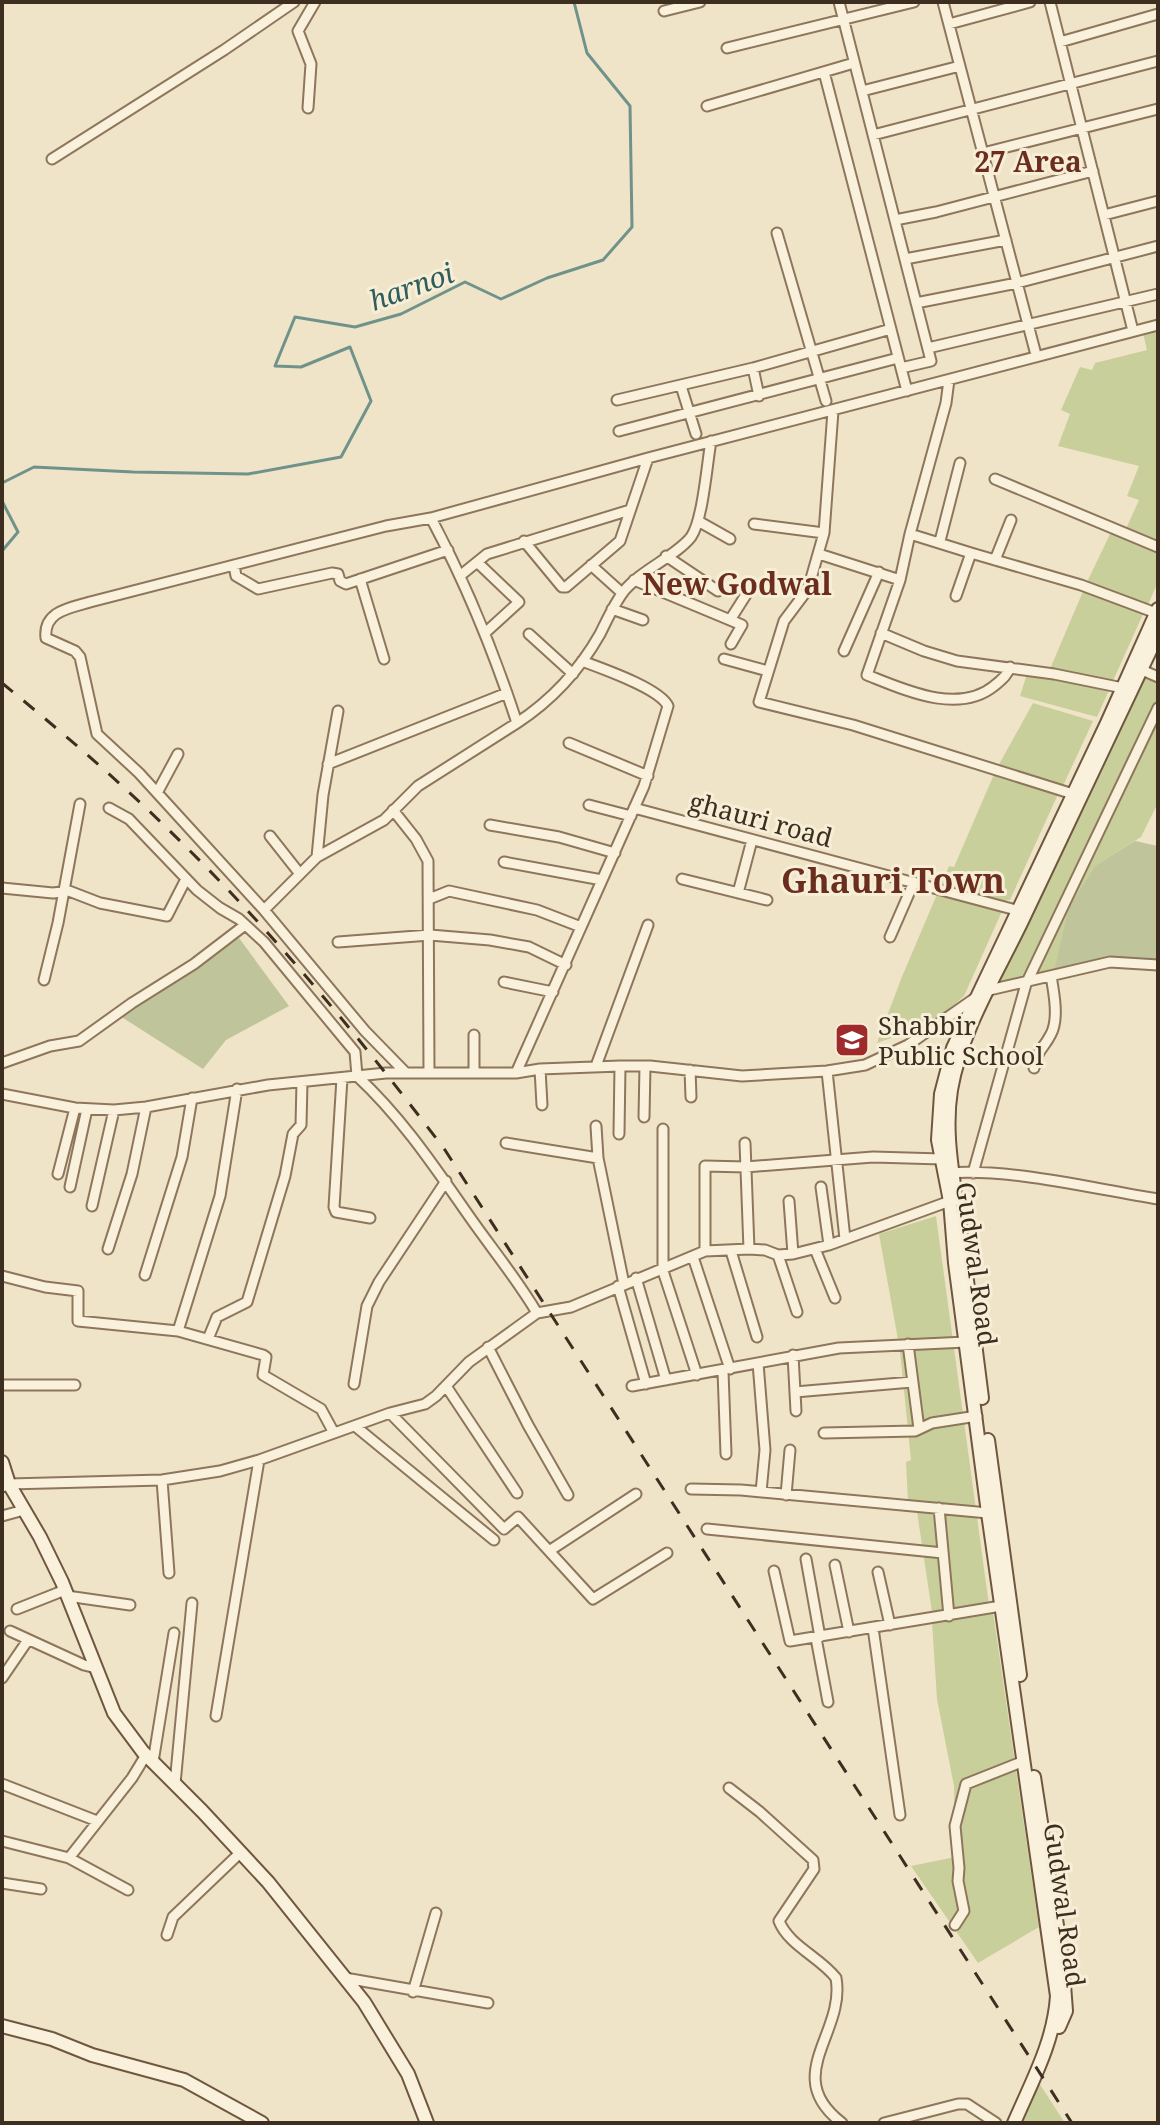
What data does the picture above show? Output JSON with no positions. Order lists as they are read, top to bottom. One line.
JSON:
{"streets":{"main road":["Gudwal Road"],"street":["ghauri road"]},"crossings":[["ghauri road","Gudwal Road"]],"districts":["27 Area","New Godwal","Ghauri Town"],"water":["harnoi"],"places":{"school or university":["Shabbir Public School"]}}
